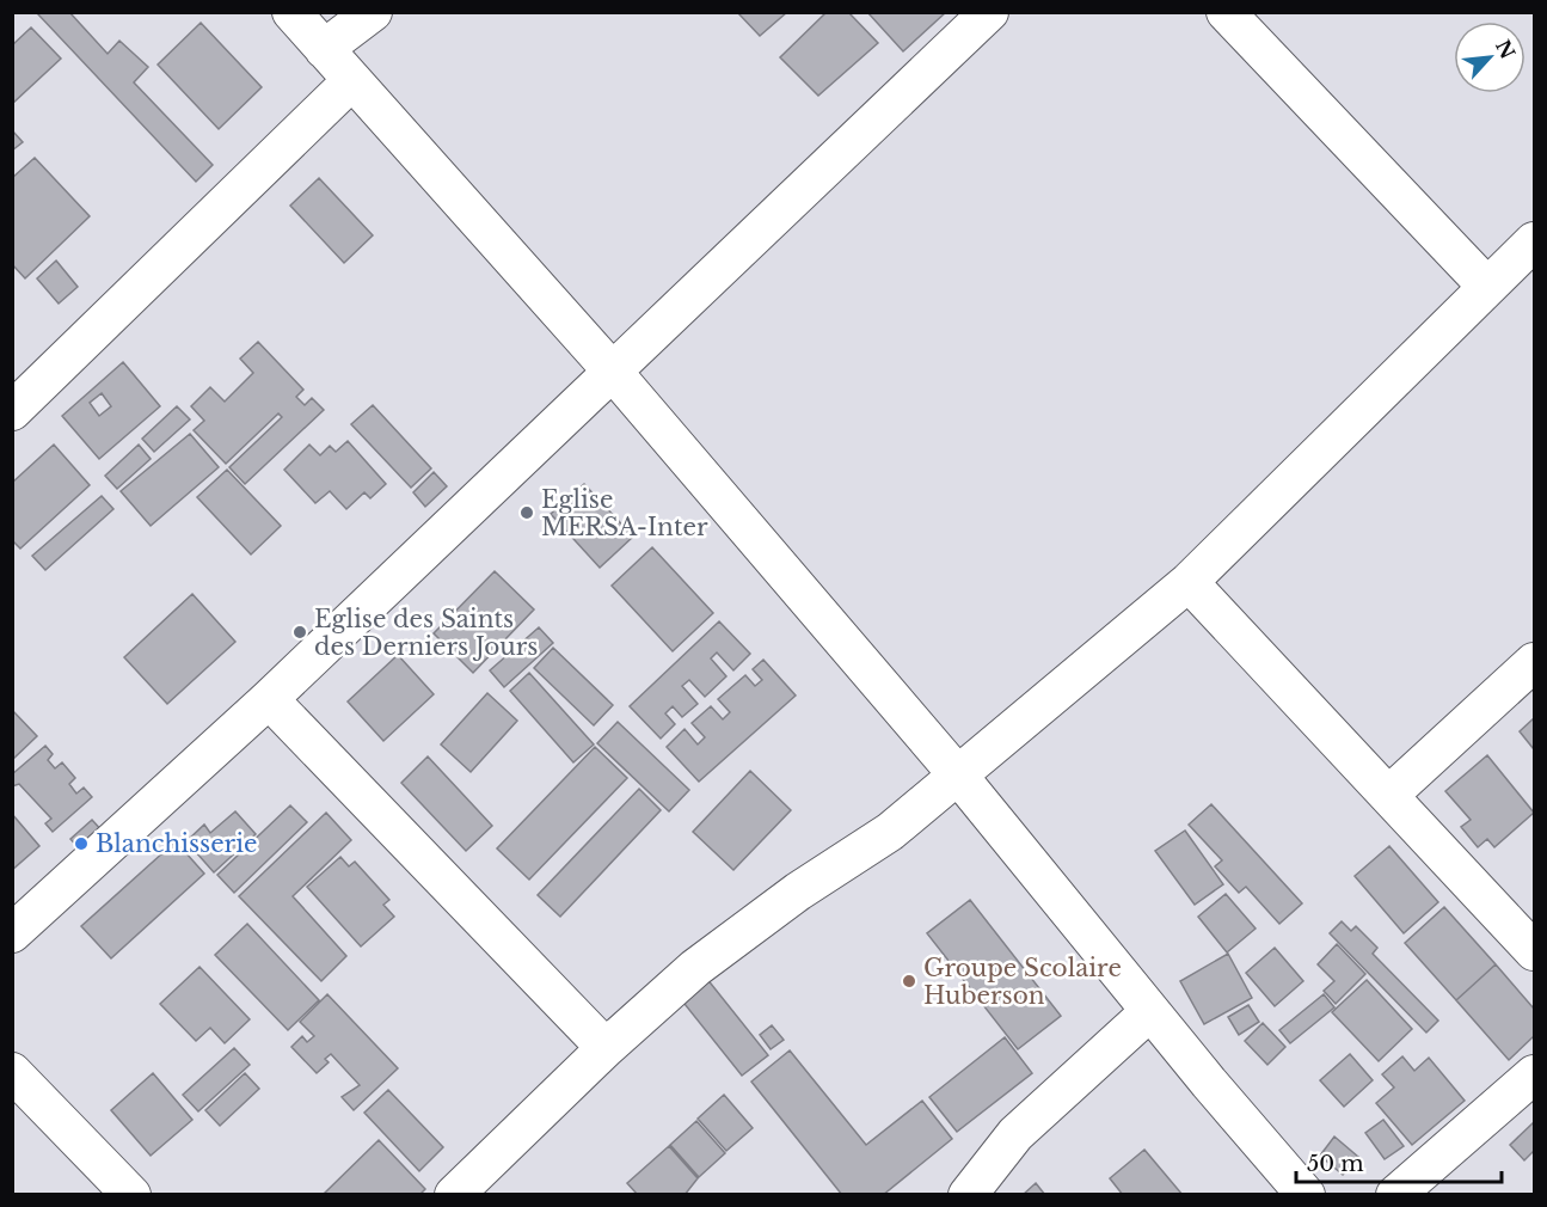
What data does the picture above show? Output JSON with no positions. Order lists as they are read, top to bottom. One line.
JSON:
{"places":["Eglise MERSA-Inter","Eglise des Saints des Derniers Jours","Blanchisserie","Groupe Scolaire Huberson"],"scale_bar":"50 m","north":"top right"}
